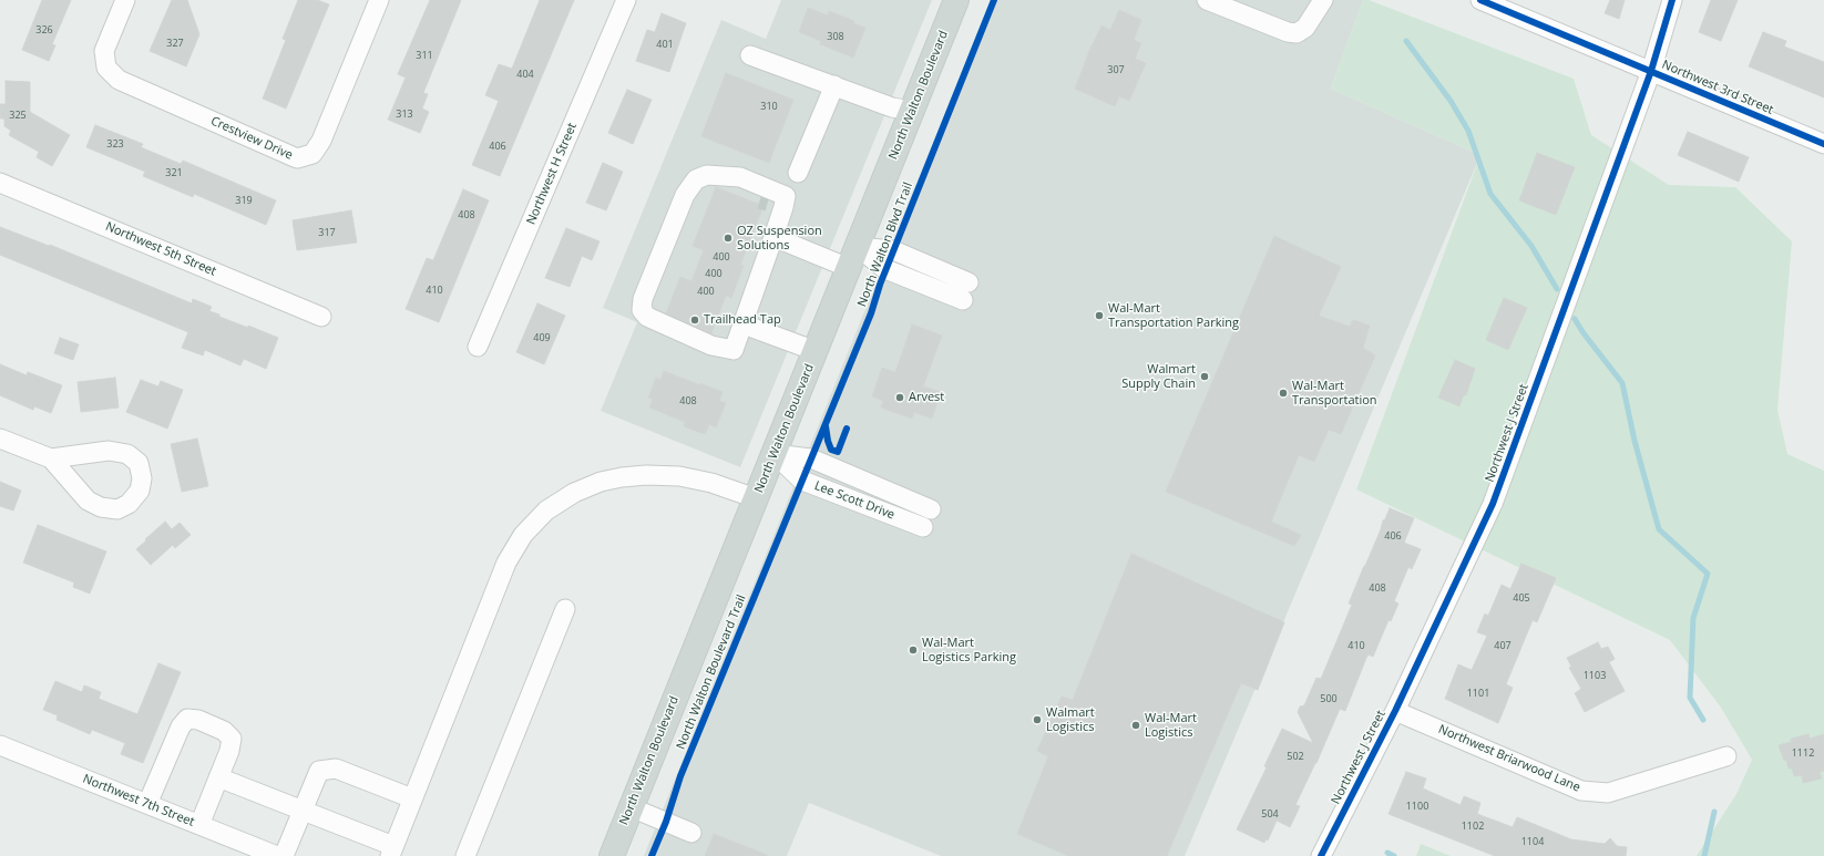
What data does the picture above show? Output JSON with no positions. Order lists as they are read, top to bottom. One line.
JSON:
{"streets":{"main road":["North Walton Boulevard"],"street":["Northwest 3rd Street","Crestview Drive","Northwest H Street","Northwest 5th Street","Northwest J Street","Lee Scott Drive","Northwest Briarwood Lane","Northwest 7th Street"],"cycle path":["North Walton Blvd Trail"]},"crossings":[["Northwest 3rd Street","Northwest J Street"],["North Walton Boulevard","Lee Scott Drive"],["Northwest J Street","Northwest Briarwood Lane"]],"places":["OZ Suspension Solutions","Wal-Mart Transportation Parking","Trailhead Tap","Walmart Supply Chain","Wal-Mart Transportation","Arvest","Wal-Mart Logistics Parking","Walmart Logistics","Wal-Mart Logistics"],"house_numbers":["326","308","327","401","311","307","404","310","313","325","323","406","321","319","408","317","400","400","410","400","409","408","406","408","405","410","407","1103","1101","500","1112","502","1100","504","1102","1104"]}
